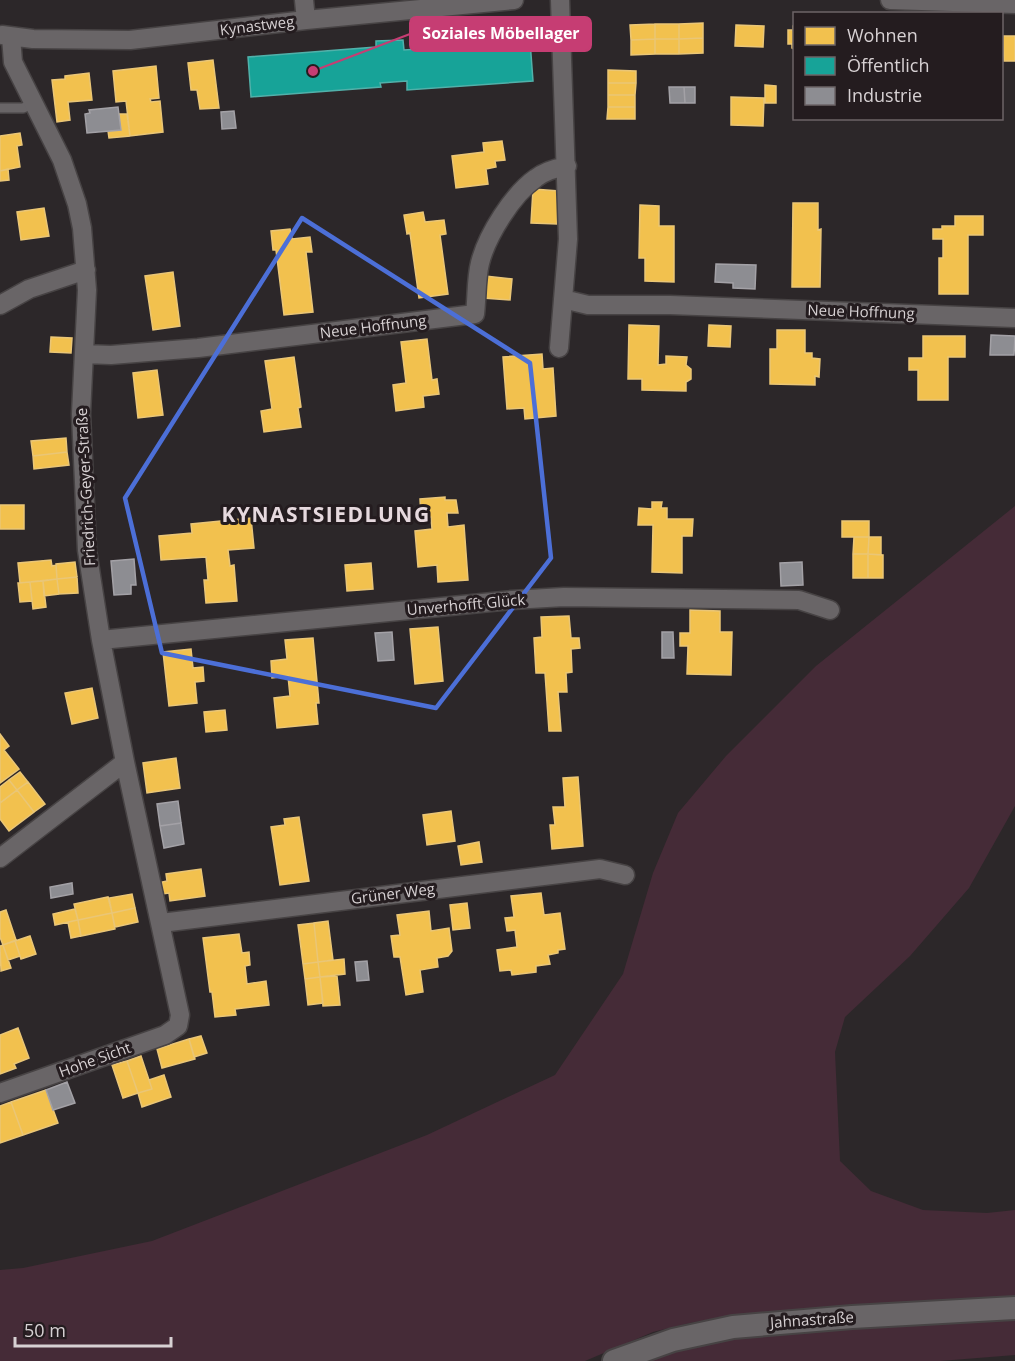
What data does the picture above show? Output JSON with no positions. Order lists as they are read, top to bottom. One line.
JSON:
{"streets":{"street":["Kynastweg","Neue Hoffnung","Friedrich-Geyer-Straße","Unverhofft Glück","Grüner Weg","Hohe Sicht","Jahnastraße"]},"crossings":[["Kynastweg","Friedrich-Geyer-Straße"],["Neue Hoffnung","Friedrich-Geyer-Straße"],["Friedrich-Geyer-Straße","Unverhofft Glück"],["Friedrich-Geyer-Straße","Grüner Weg"],["Friedrich-Geyer-Straße","Hohe Sicht"]],"districts":["KYNASTSIEDLUNG"],"places":["Soziales Möbellager"],"legend":["Wohnen","Öffentlich","Industrie"],"scale_bar":"50 m"}
